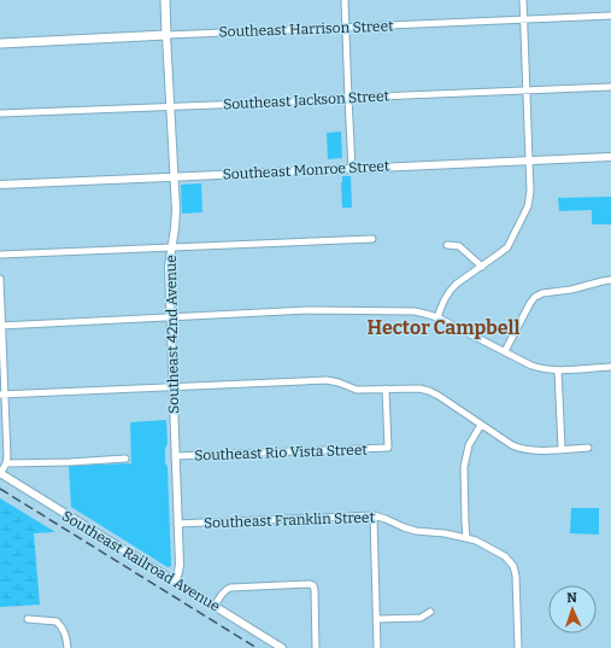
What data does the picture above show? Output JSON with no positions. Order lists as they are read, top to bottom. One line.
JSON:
{"streets":{"main road":["Southeast Harrison Street","Southeast 42nd Avenue"],"street":["Southeast Jackson Street","Southeast Monroe Street","Southeast Rio Vista Street","Southeast Franklin Street","Southeast Railroad Avenue"]},"crossings":[["Southeast Harrison Street","Southeast 42nd Avenue"],["Southeast Jackson Street","Southeast 42nd Avenue"],["Southeast Monroe Street","Southeast 42nd Avenue"],["Southeast 42nd Avenue","Southeast Rio Vista Street"],["Southeast 42nd Avenue","Southeast Franklin Street"],["Southeast 42nd Avenue","Southeast Railroad Avenue"]],"districts":["Hector Campbell"],"north":"top"}
